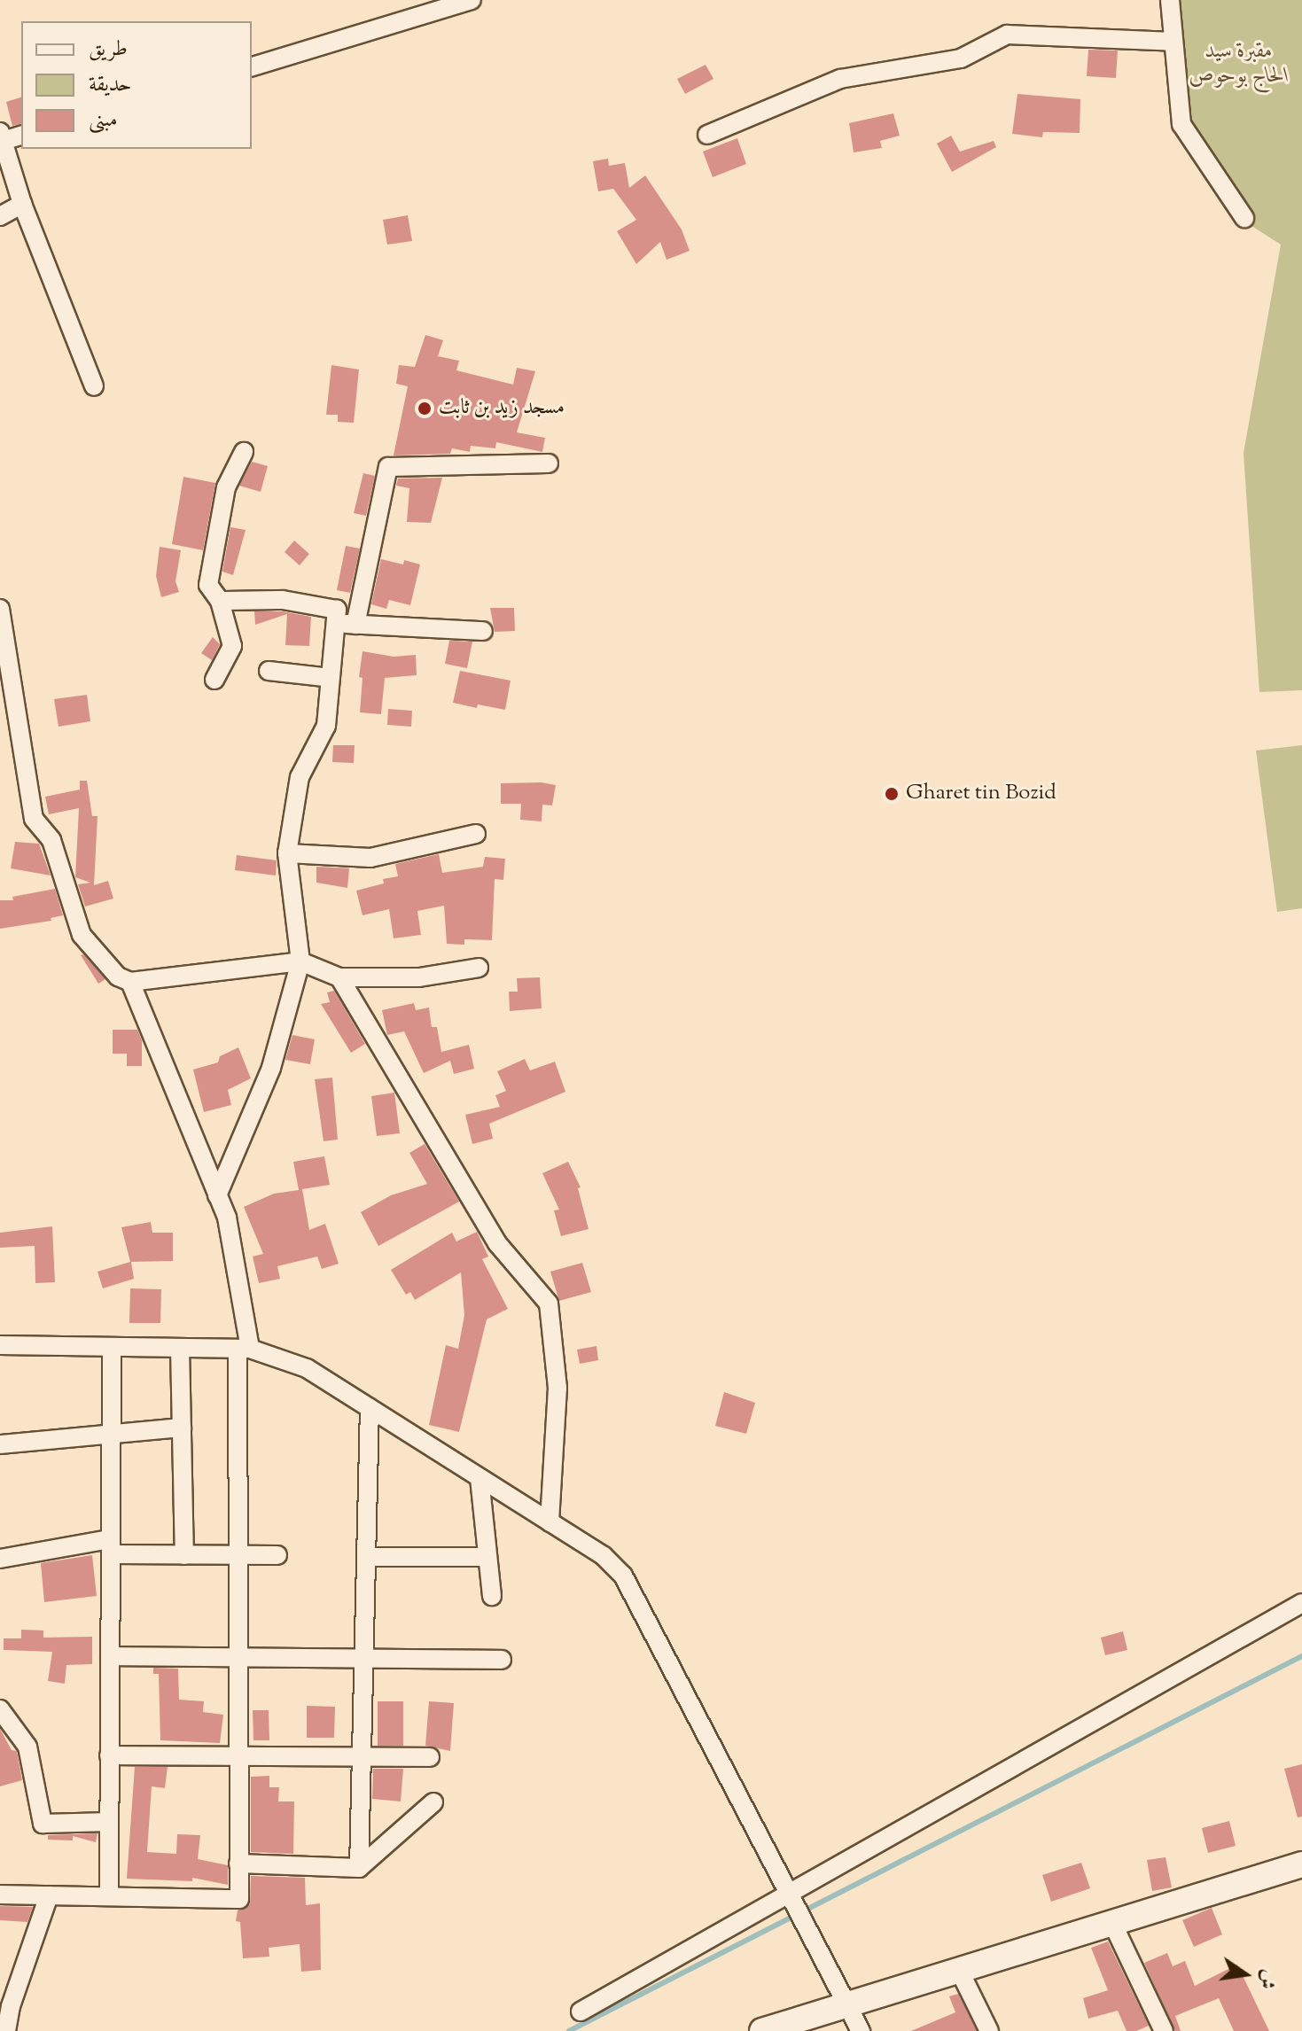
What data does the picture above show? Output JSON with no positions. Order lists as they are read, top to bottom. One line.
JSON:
{"parks":["مقبرة سيد الحاج بوحوص"],"places":["مسجد زيد بن ثابت","Gharet tin Bozid"],"legend":["طريق","حديقة","مبنى"],"north":"right"}
